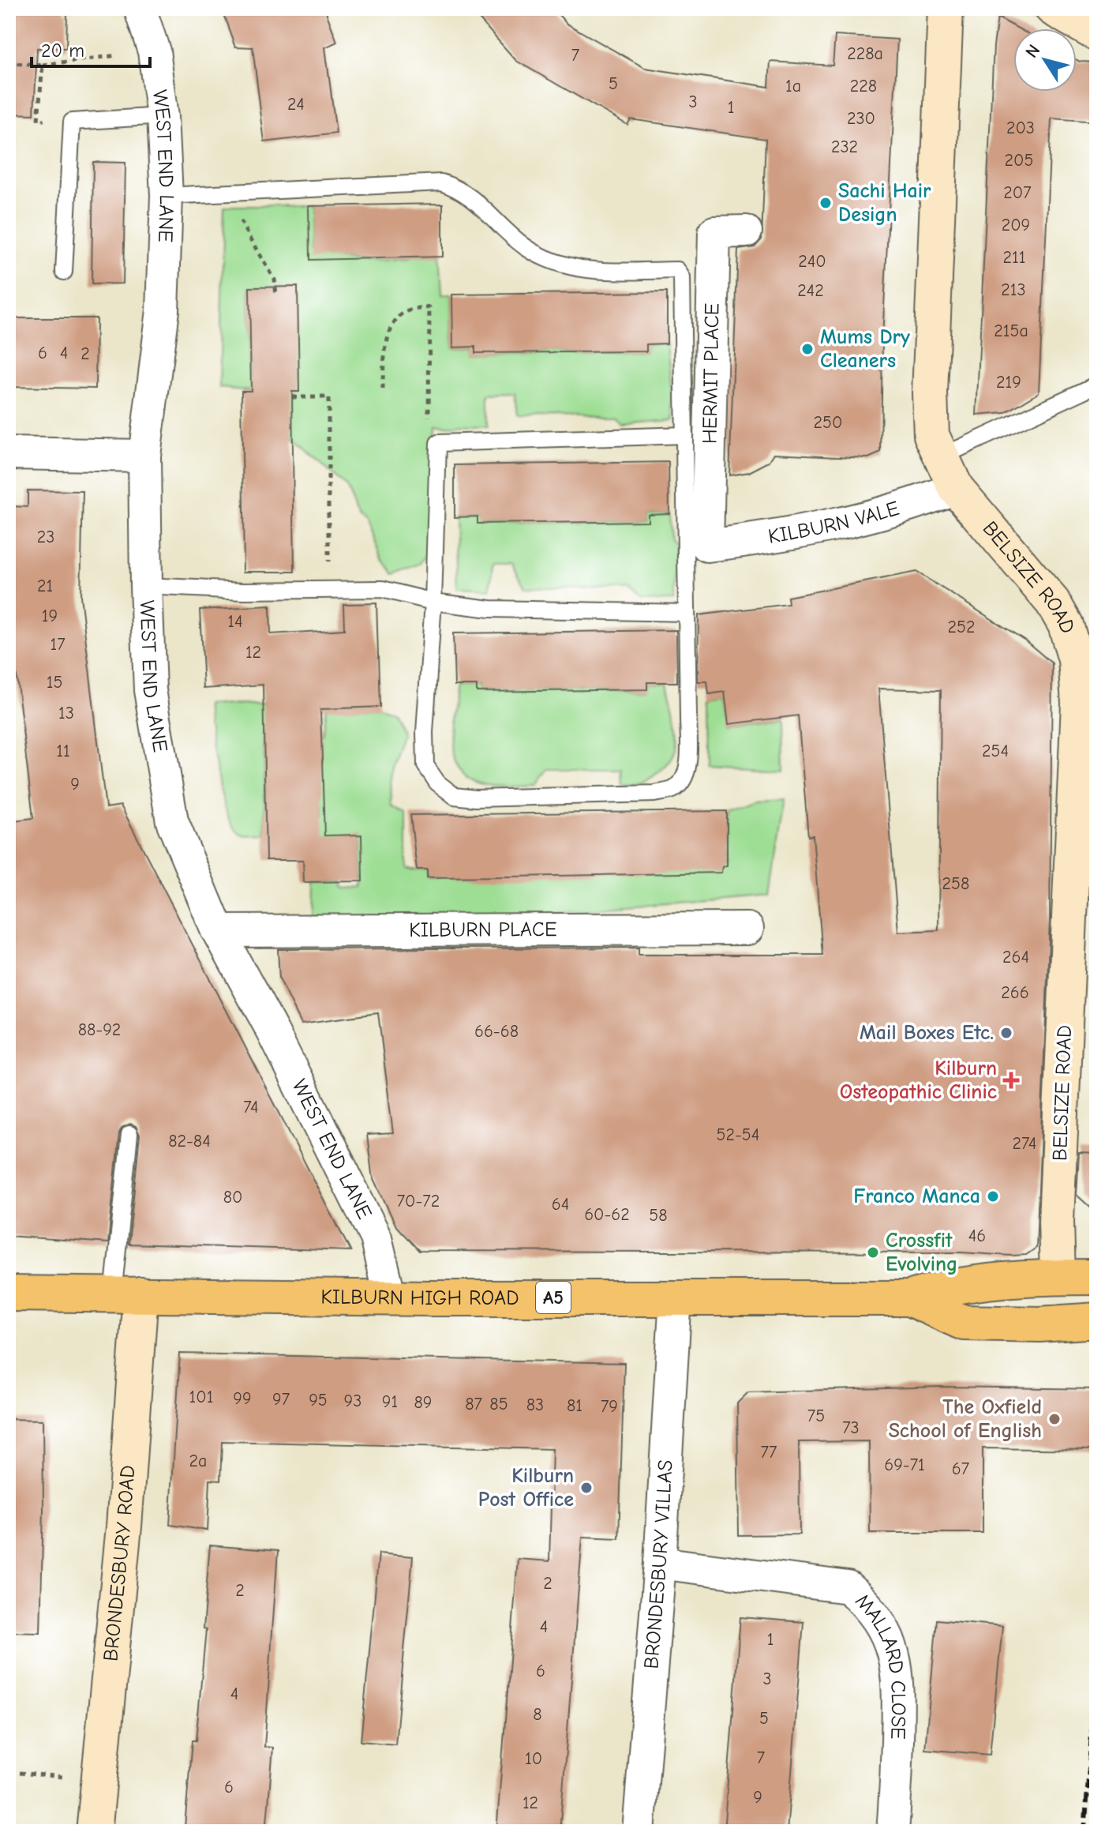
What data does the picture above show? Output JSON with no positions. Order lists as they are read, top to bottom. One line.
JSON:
{"streets":{"main road":["BELSIZE ROAD","KILBURN HIGH ROAD","A5","BRONDESBURY ROAD"],"street":["WEST END LANE","HERMIT PLACE","KILBURN VALE","KILBURN PLACE","BRONDESBURY VILLAS","MALLARD CLOSE"]},"crossings":[["WEST END LANE","KILBURN PLACE"],["WEST END LANE","KILBURN HIGH ROAD"],["HERMIT PLACE","KILBURN VALE"],["KILBURN VALE","BELSIZE ROAD"],["BELSIZE ROAD","KILBURN HIGH ROAD"],["KILBURN HIGH ROAD","BRONDESBURY ROAD"],["KILBURN HIGH ROAD","BRONDESBURY VILLAS"],["BRONDESBURY VILLAS","MALLARD CLOSE"]],"places":{"other":["Sachi Hair Design","Mums Dry Cleaners","Mail Boxes Etc.","Franco Manca","Crossfit Evolving","The Oxfield School of English","Kilburn Post Office"],"health":["Kilburn Osteopathic Clinic"]},"house_numbers":["228a","7","5","1a","228","3","24","1","230","203","232","205","207","209","211","240","213","242","215a","6","4","2","219","250","23","21","19","14","252","17","12","15","13","11","254","9","258","264","266","88-92","66-68","74","52-54","82-84","274","80","70-72","64","60-62","58","46","101","99","97","95","93","91","89","87","85","83","81","79","75","73","77","2a","69-71","67","2","2","4","1","6","3","4","8","5","7","10","6","9","12"],"scale_bar":"20 m","north":"top left"}
